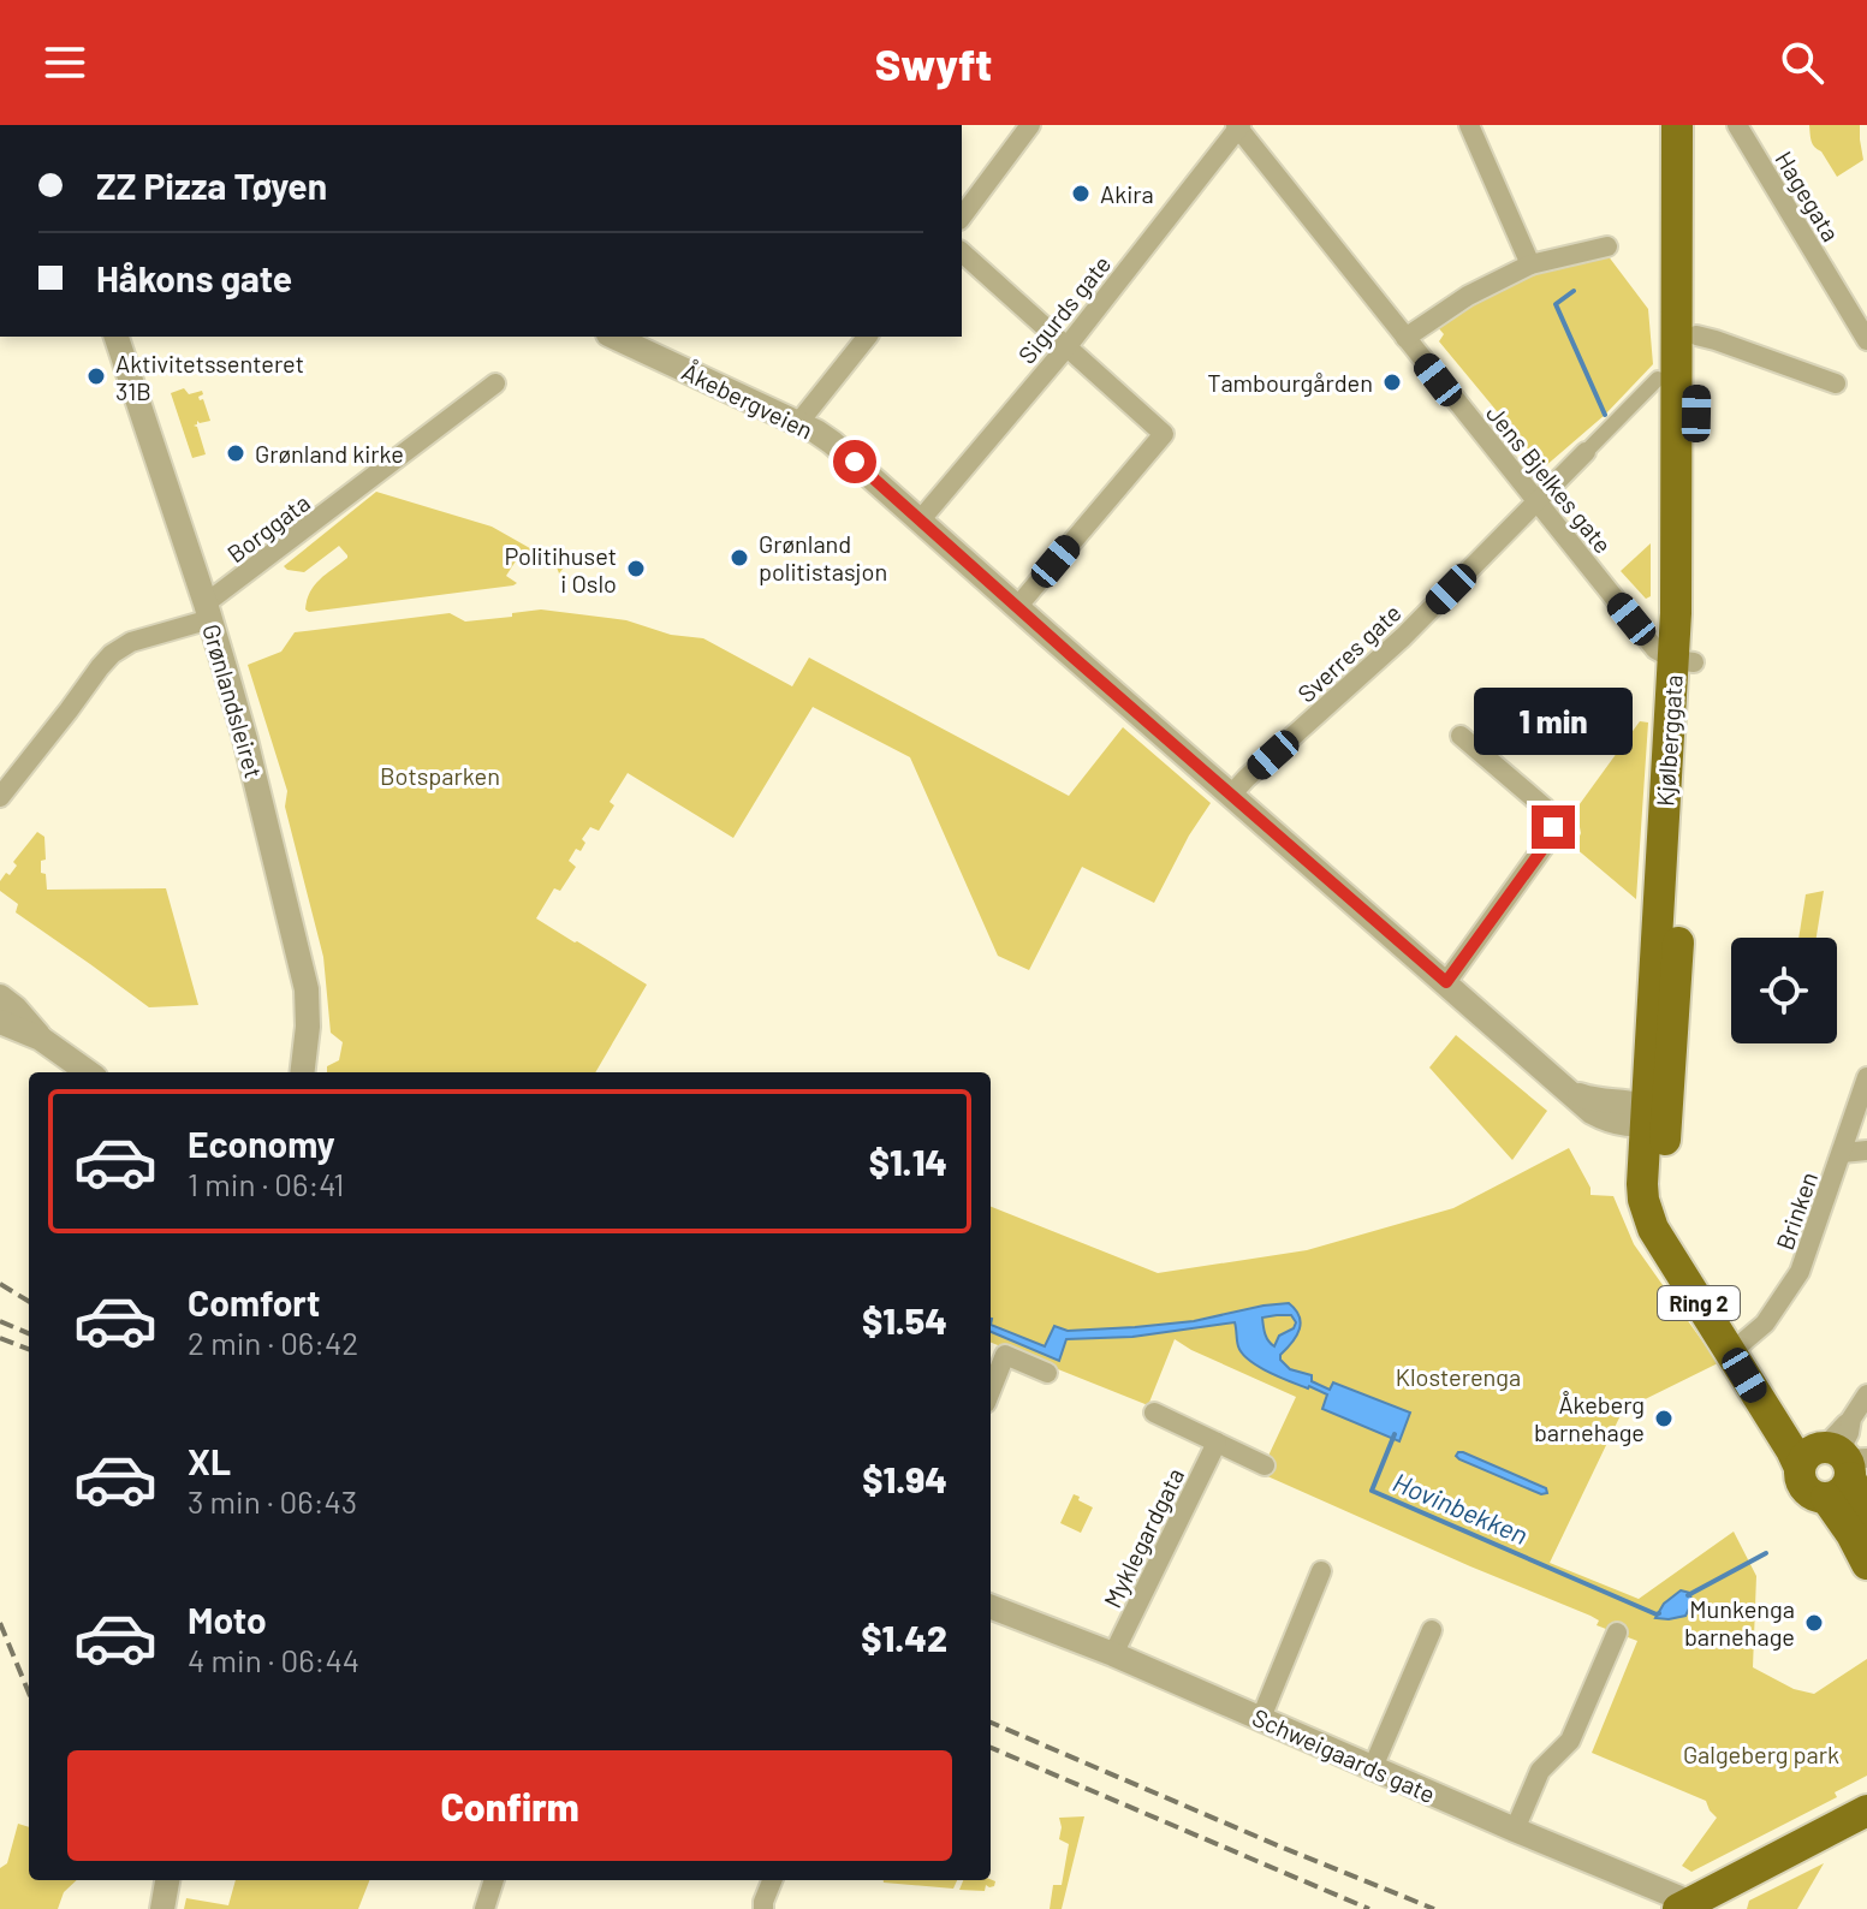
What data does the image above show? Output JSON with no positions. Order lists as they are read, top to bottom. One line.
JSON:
{"streets":{"main road":["Kjølberggata","Ring 2"],"street":["Hagegata","Sigurds gate","Åkebergveien","Jens Bjelkes gate","Borggata","Sverres gate","Grønlandsleiret","Brinken","Myklegardgata","Schweigaards gate"]},"crossings":[["Sigurds gate","Åkebergveien"],["Sigurds gate","Jens Bjelkes gate"],["Åkebergveien","Sverres gate"],["Åkebergveien","Kjølberggata"],["Åkebergveien","Ring 2"],["Jens Bjelkes gate","Sverres gate"],["Jens Bjelkes gate","Kjølberggata"],["Borggata","Grønlandsleiret"],["Kjølberggata","Ring 2"],["Brinken","Ring 2"],["Myklegardgata","Schweigaards gate"]],"water":["Hovinbekken"],"parks":["Botsparken","Klosterenga","Galgeberg park"],"places":["Akira","Aktivitetssenteret 31B","Tambourgården","Grønland kirke","Grønland politistasjon","Politihuset i Oslo","Åkeberg barnehage","Munkenga barnehage"],"page":{"header":"Swyft","banner":["ZZ Pizza Tøyen","Håkons gate"],"bubble":"1 min","list":[{"name":"Economy","note":"1 min · 06:41","value":"$1.14"},{"name":"Comfort","note":"2 min · 06:42","value":"$1.54"},{"name":"XL","note":"3 min · 06:43","value":"$1.94"},{"name":"Moto","note":"4 min · 06:44","value":"$1.42"}],"buttons":"Confirm"}}
